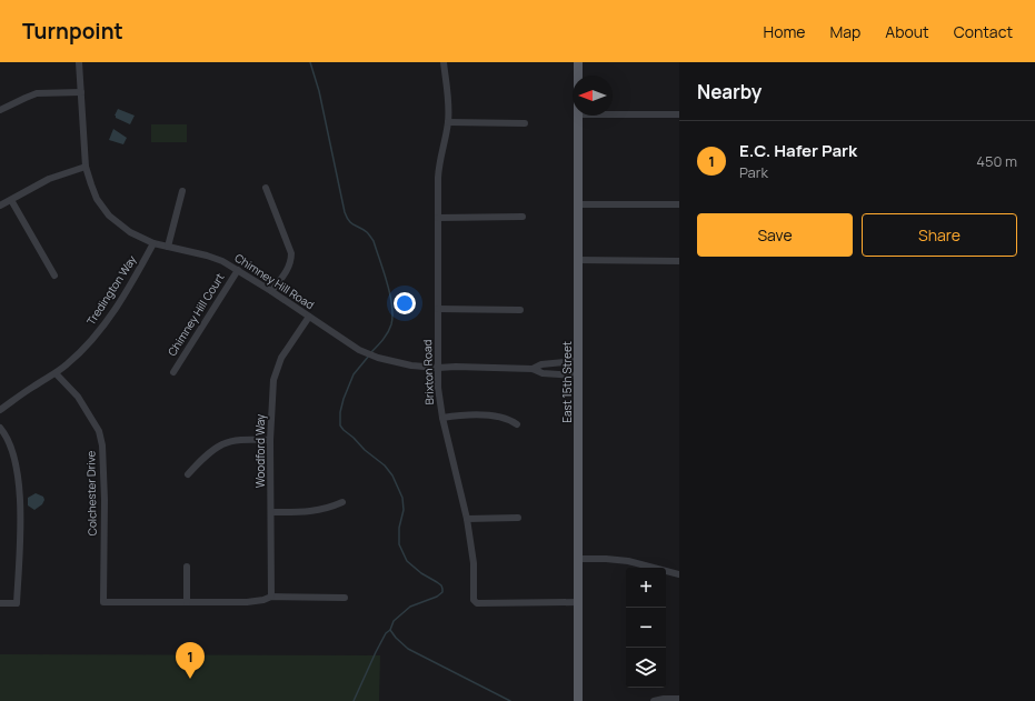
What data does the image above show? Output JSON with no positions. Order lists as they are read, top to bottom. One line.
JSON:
{"streets":{"main road":["East 15th Street"],"street":["Chimney Hill Road","Tredington Way","Chimney Hill Court","Brixton Road","Woodford Way","Colchester Drive"]},"crossings":[["Chimney Hill Road","Tredington Way"],["Chimney Hill Road","Chimney Hill Court"],["Chimney Hill Road","Brixton Road"],["Chimney Hill Road","Woodford Way"],["Tredington Way","Colchester Drive"],["Brixton Road","East 15th Street"]],"north":"left","page":{"header":"Turnpoint","nav":["Home","Map","About","Contact"],"heading":"Nearby","list":[{"mark":"1","name":"E.C. Hafer Park","note":"Park","value":"450 m"}],"buttons":["Save","Share"],"map_buttons":["+","−"],"pins":"1"}}
